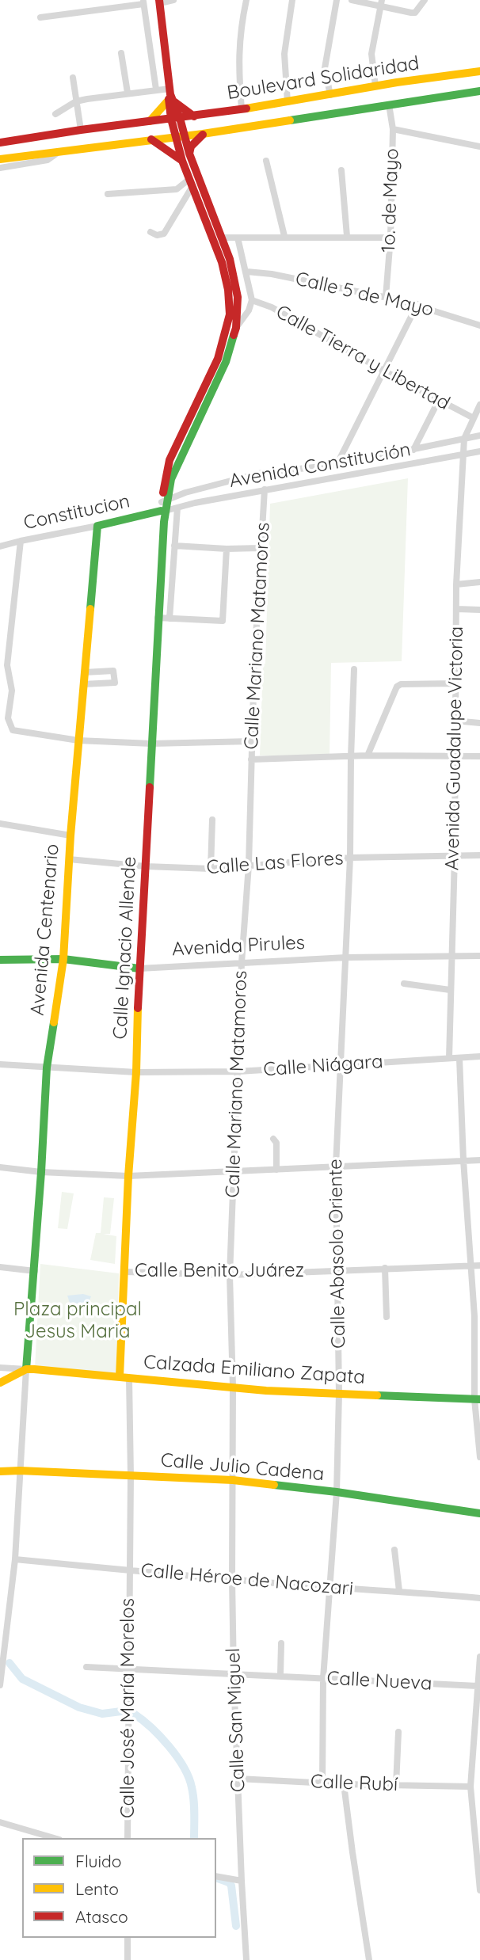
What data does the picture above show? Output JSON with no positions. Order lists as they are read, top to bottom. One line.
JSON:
{"streets":{"street":["Boulevard Solidaridad","1o. de Mayo","Calle 5 de Mayo","Calle Tierra y Libertad","Avenida Constitución","Constitucion","Calle Mariano Matamoros","Avenida Guadalupe Victoria","Calle Las Flores","Avenida Centenario","Avenida Pirules","Calle Ignacio Allende","Calle Niágara","Calle Abasolo Oriente","Calle Benito Juárez","Calzada Emiliano Zapata","Calle Julio Cadena","Calle Héroe de Nacozari","Calle Nueva","Calle José María Morelos","Calle San Miguel","Calle Rubí"]},"crossings":[["Boulevard Solidaridad","1o. de Mayo"],["1o. de Mayo","Calle 5 de Mayo"],["Avenida Constitución","Constitucion"],["Avenida Constitución","Calle Mariano Matamoros"],["Avenida Constitución","Avenida Guadalupe Victoria"],["Avenida Constitución","Calle Ignacio Allende"],["Constitucion","Avenida Centenario"],["Constitucion","Calle Ignacio Allende"],["Calle Mariano Matamoros","Calle Las Flores"],["Calle Mariano Matamoros","Avenida Pirules"],["Calle Mariano Matamoros","Calle Niágara"],["Calle Mariano Matamoros","Calle Benito Juárez"],["Calle Mariano Matamoros","Calzada Emiliano Zapata"],["Calle Mariano Matamoros","Calle Julio Cadena"],["Calle Mariano Matamoros","Calle San Miguel"],["Avenida Guadalupe Victoria","Calle Las Flores"],["Avenida Guadalupe Victoria","Avenida Pirules"],["Avenida Guadalupe Victoria","Calle Niágara"],["Calle Las Flores","Avenida Centenario"],["Calle Las Flores","Calle Ignacio Allende"],["Calle Las Flores","Calle Abasolo Oriente"],["Avenida Centenario","Avenida Pirules"],["Avenida Centenario","Calle Niágara"],["Avenida Centenario","Calzada Emiliano Zapata"],["Avenida Pirules","Calle Ignacio Allende"],["Avenida Pirules","Calle Abasolo Oriente"],["Calle Ignacio Allende","Calle Niágara"],["Calle Ignacio Allende","Calle Benito Juárez"],["Calle Ignacio Allende","Calzada Emiliano Zapata"],["Calle Ignacio Allende","Calle José María Morelos"],["Calle Niágara","Calle Abasolo Oriente"],["Calle Abasolo Oriente","Calle Benito Juárez"],["Calle Abasolo Oriente","Calzada Emiliano Zapata"],["Calle Abasolo Oriente","Calle Julio Cadena"],["Calle Abasolo Oriente","Calle Héroe de Nacozari"],["Calle Abasolo Oriente","Calle Nueva"],["Calle Abasolo Oriente","Calle Rubí"],["Calzada Emiliano Zapata","Calle José María Morelos"],["Calle Julio Cadena","Calle José María Morelos"],["Calle Julio Cadena","Calle San Miguel"],["Calle Héroe de Nacozari","Calle José María Morelos"],["Calle Héroe de Nacozari","Calle San Miguel"],["Calle Nueva","Calle José María Morelos"],["Calle Nueva","Calle San Miguel"],["Calle San Miguel","Calle Rubí"]],"parks":["Plaza principal Jesus Maria"],"legend":["Fluido","Lento","Atasco"]}
